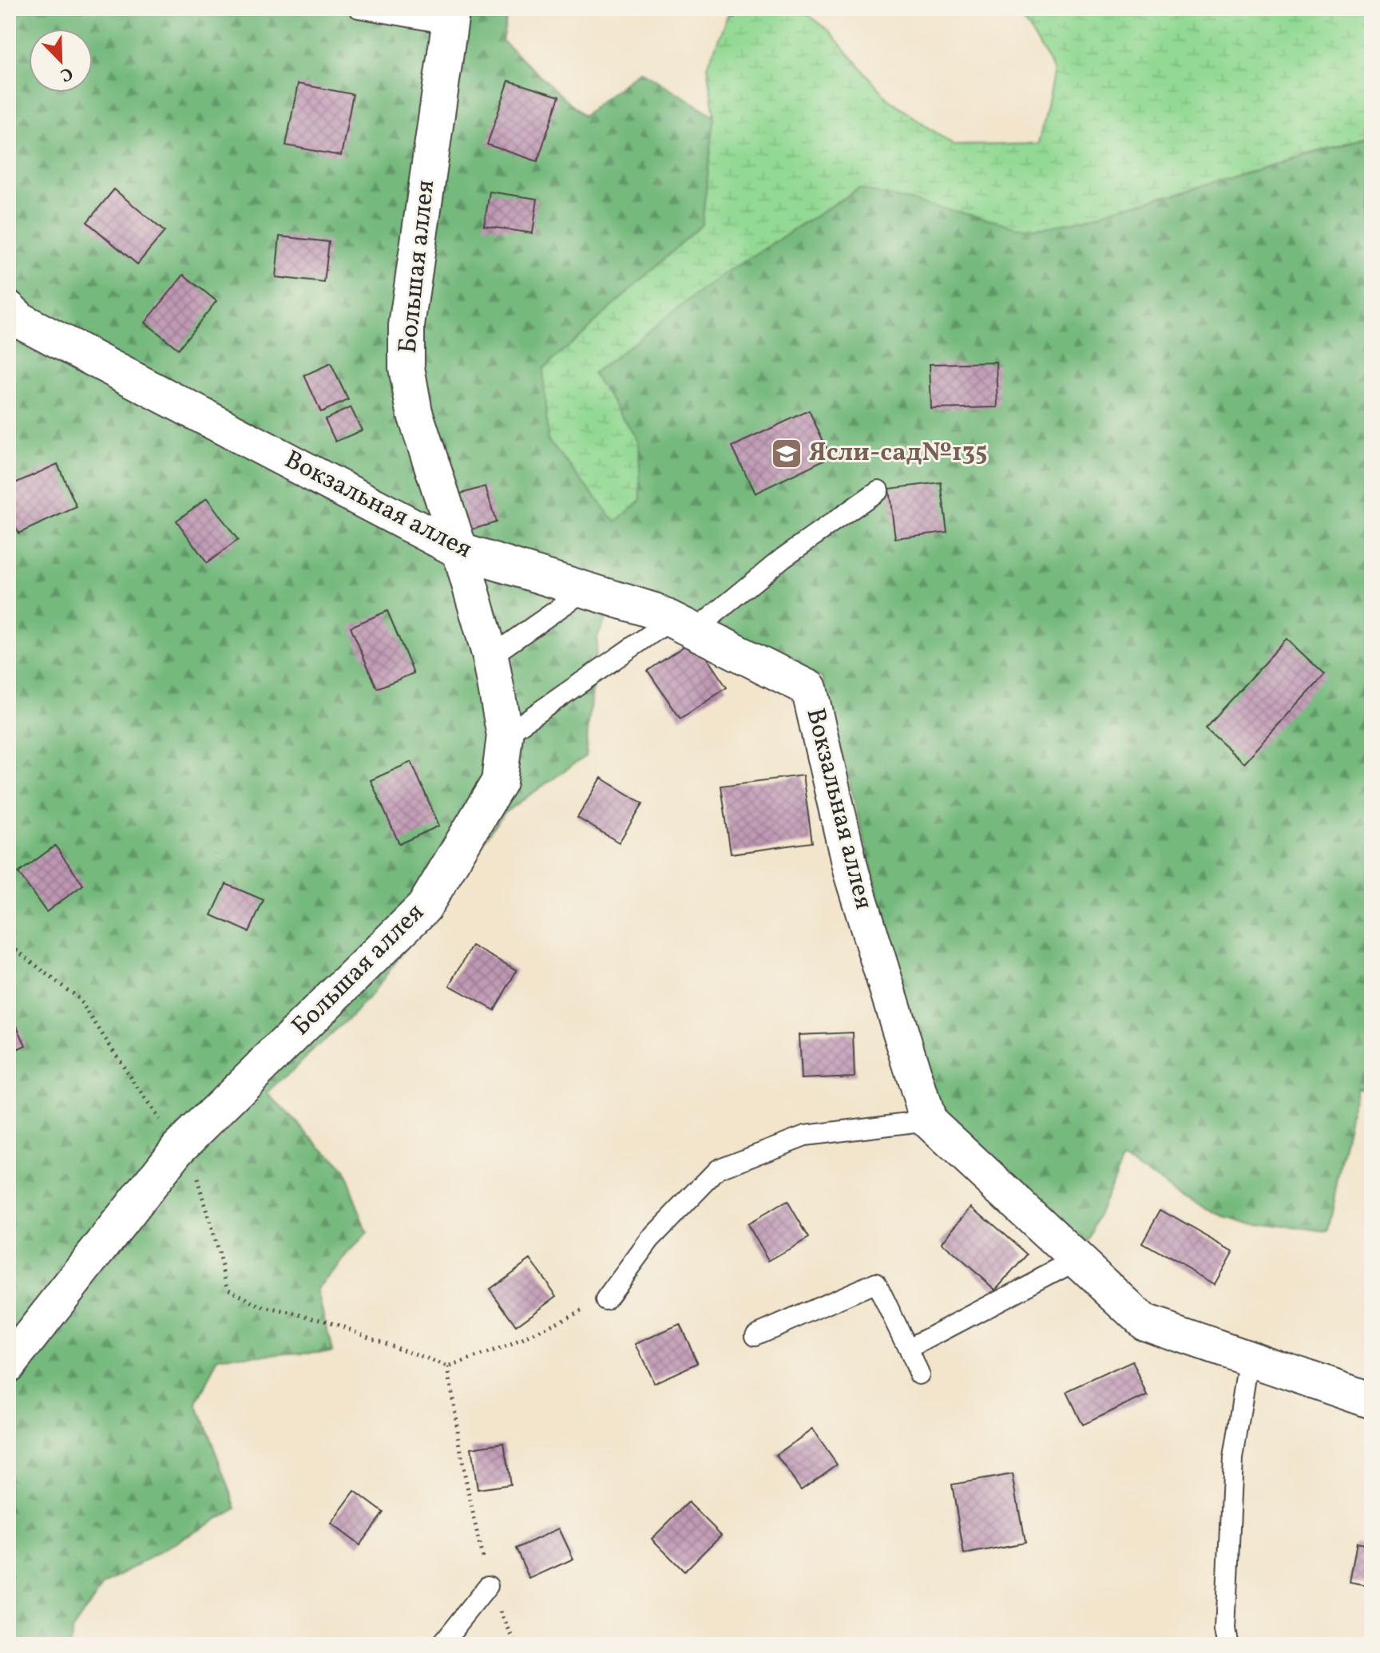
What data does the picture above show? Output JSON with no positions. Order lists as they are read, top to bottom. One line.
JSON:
{"streets":{"street":["Большая аллея","Вокзальная аллея"]},"crossings":[["Большая аллея","Вокзальная аллея"]],"places":{"school or university":["Ясли-сад№135"]},"north":"bottom right"}
